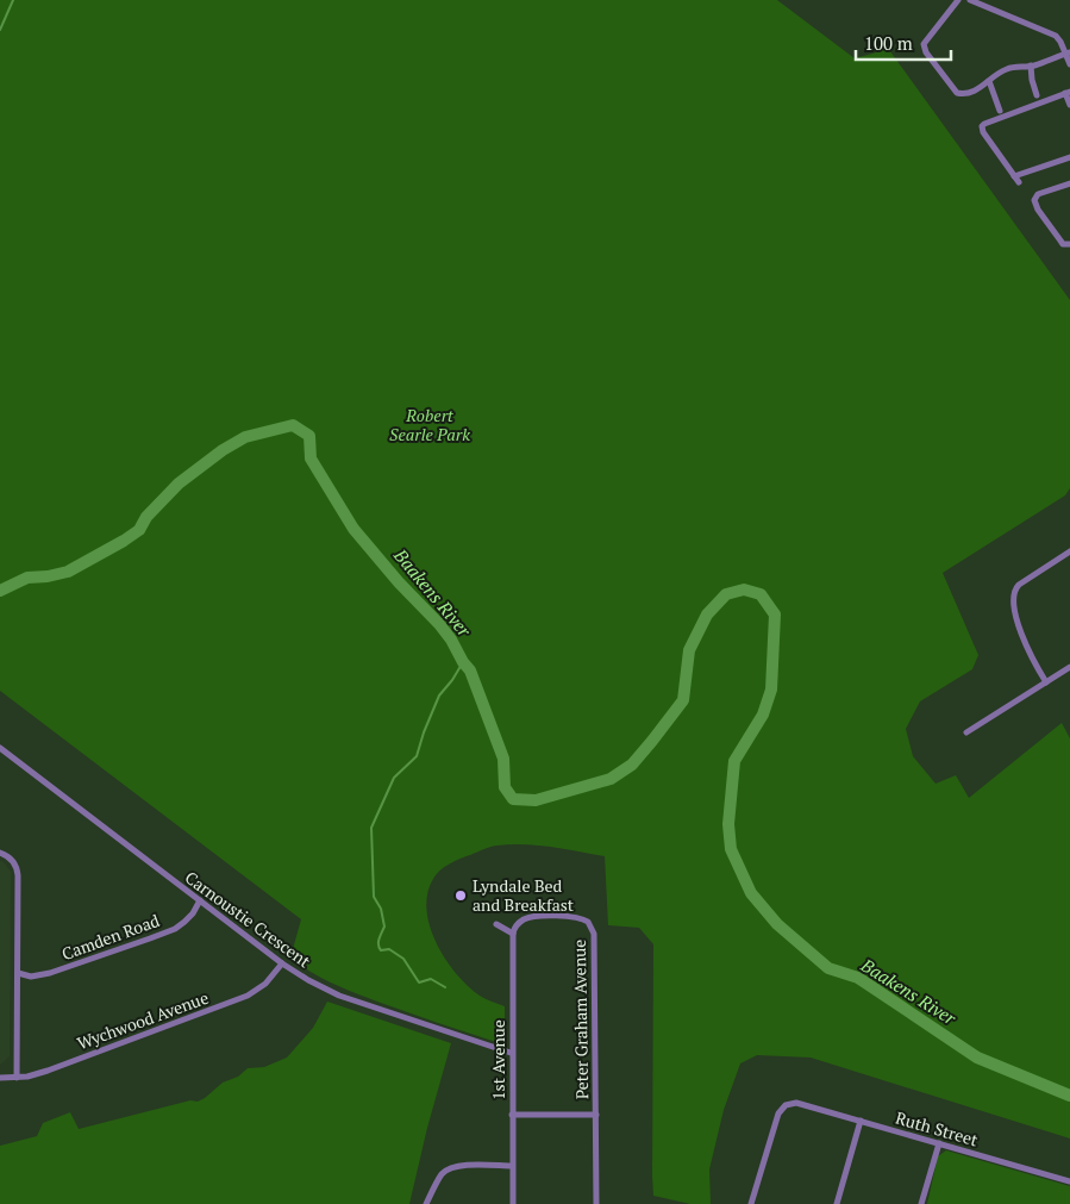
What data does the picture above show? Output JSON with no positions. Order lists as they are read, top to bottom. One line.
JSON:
{"streets":{"street":["Carnoustie Crescent","Camden Road","Peter Graham Avenue","Wychwood Avenue","1st Avenue","Ruth Street"]},"crossings":[["Carnoustie Crescent","Camden Road"],["Carnoustie Crescent","Wychwood Avenue"],["Carnoustie Crescent","1st Avenue"],["Peter Graham Avenue","1st Avenue"]],"water":["Baakens River"],"parks":["Robert Searle Park"],"places":["Lyndale Bed and Breakfast"],"scale_bar":"100 m"}
